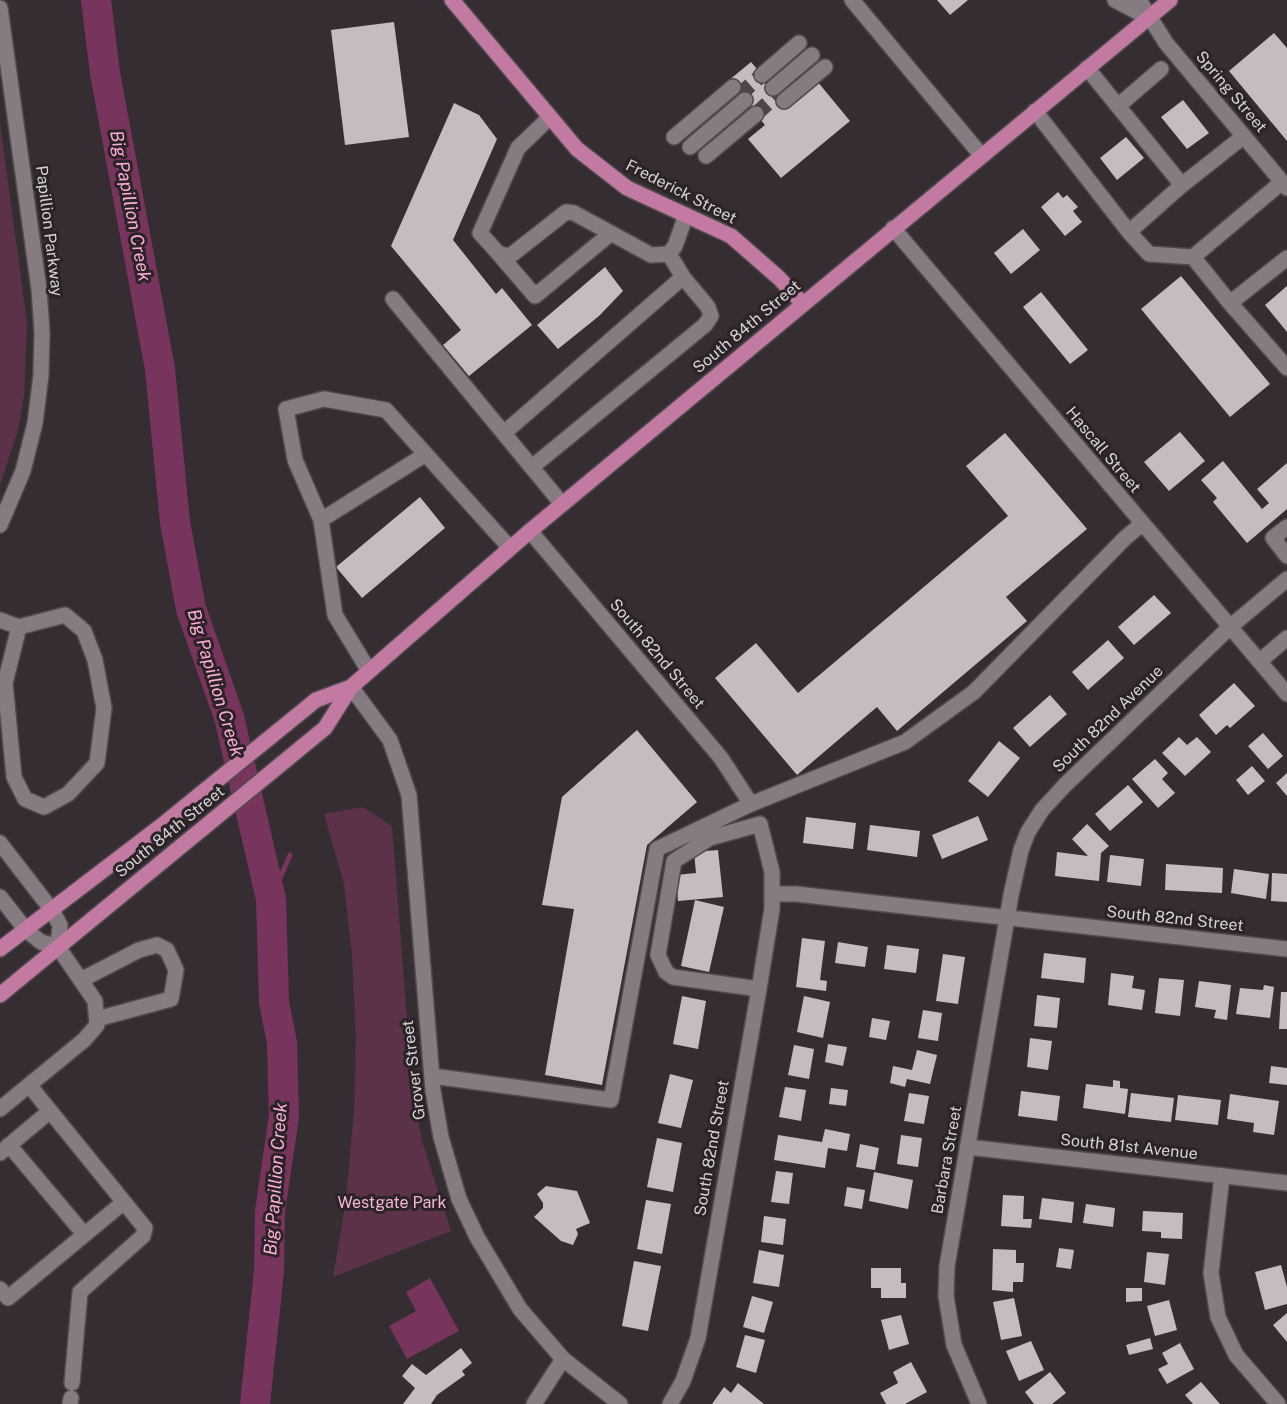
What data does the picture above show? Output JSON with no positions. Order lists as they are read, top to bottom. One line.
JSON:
{"streets":{"main road":["Frederick Street","South 84th Street"],"street":["Spring Street","Papillion Parkway","Hascall Street","South 82nd Street","South 82nd Avenue","Grover Street","South 81st Avenue","Barbara Street"]},"crossings":[["Spring Street","South 84th Street"],["Frederick Street","South 84th Street"],["South 84th Street","Hascall Street"],["South 84th Street","South 82nd Street"],["South 84th Street","Grover Street"],["Hascall Street","South 82nd Avenue"],["South 82nd Street","South 82nd Avenue"],["South 82nd Street","Barbara Street"],["South 82nd Avenue","Barbara Street"],["South 81st Avenue","Barbara Street"]],"water":["Big Papillion Creek"],"parks":["Westgate Park"]}
